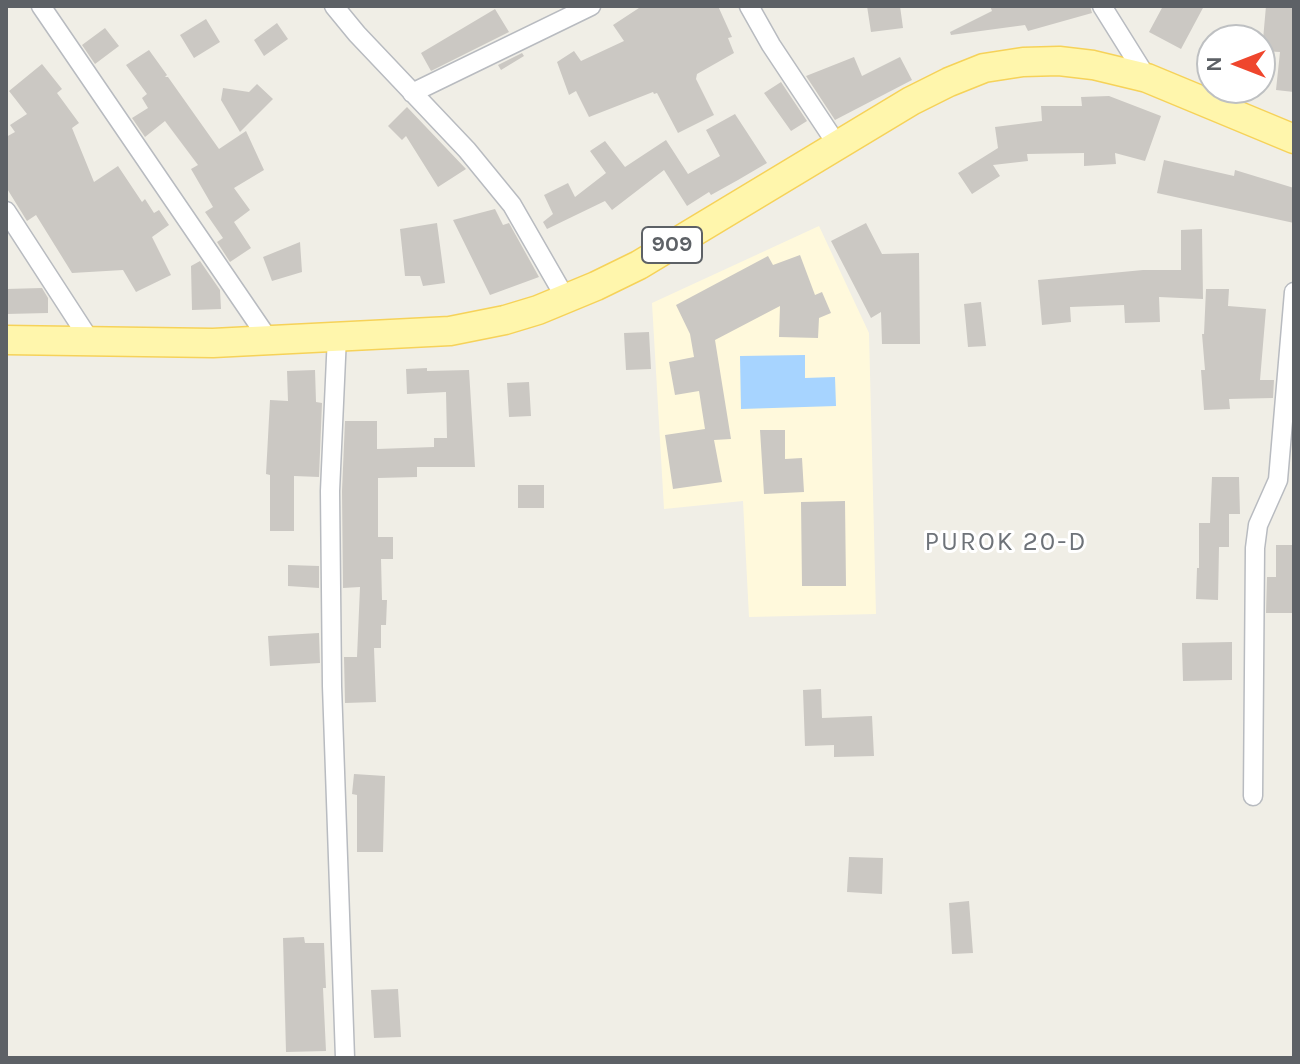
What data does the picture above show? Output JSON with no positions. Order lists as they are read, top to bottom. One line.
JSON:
{"streets":{"main road":["909"]},"districts":["PUROK 20-D"],"north":"left"}
